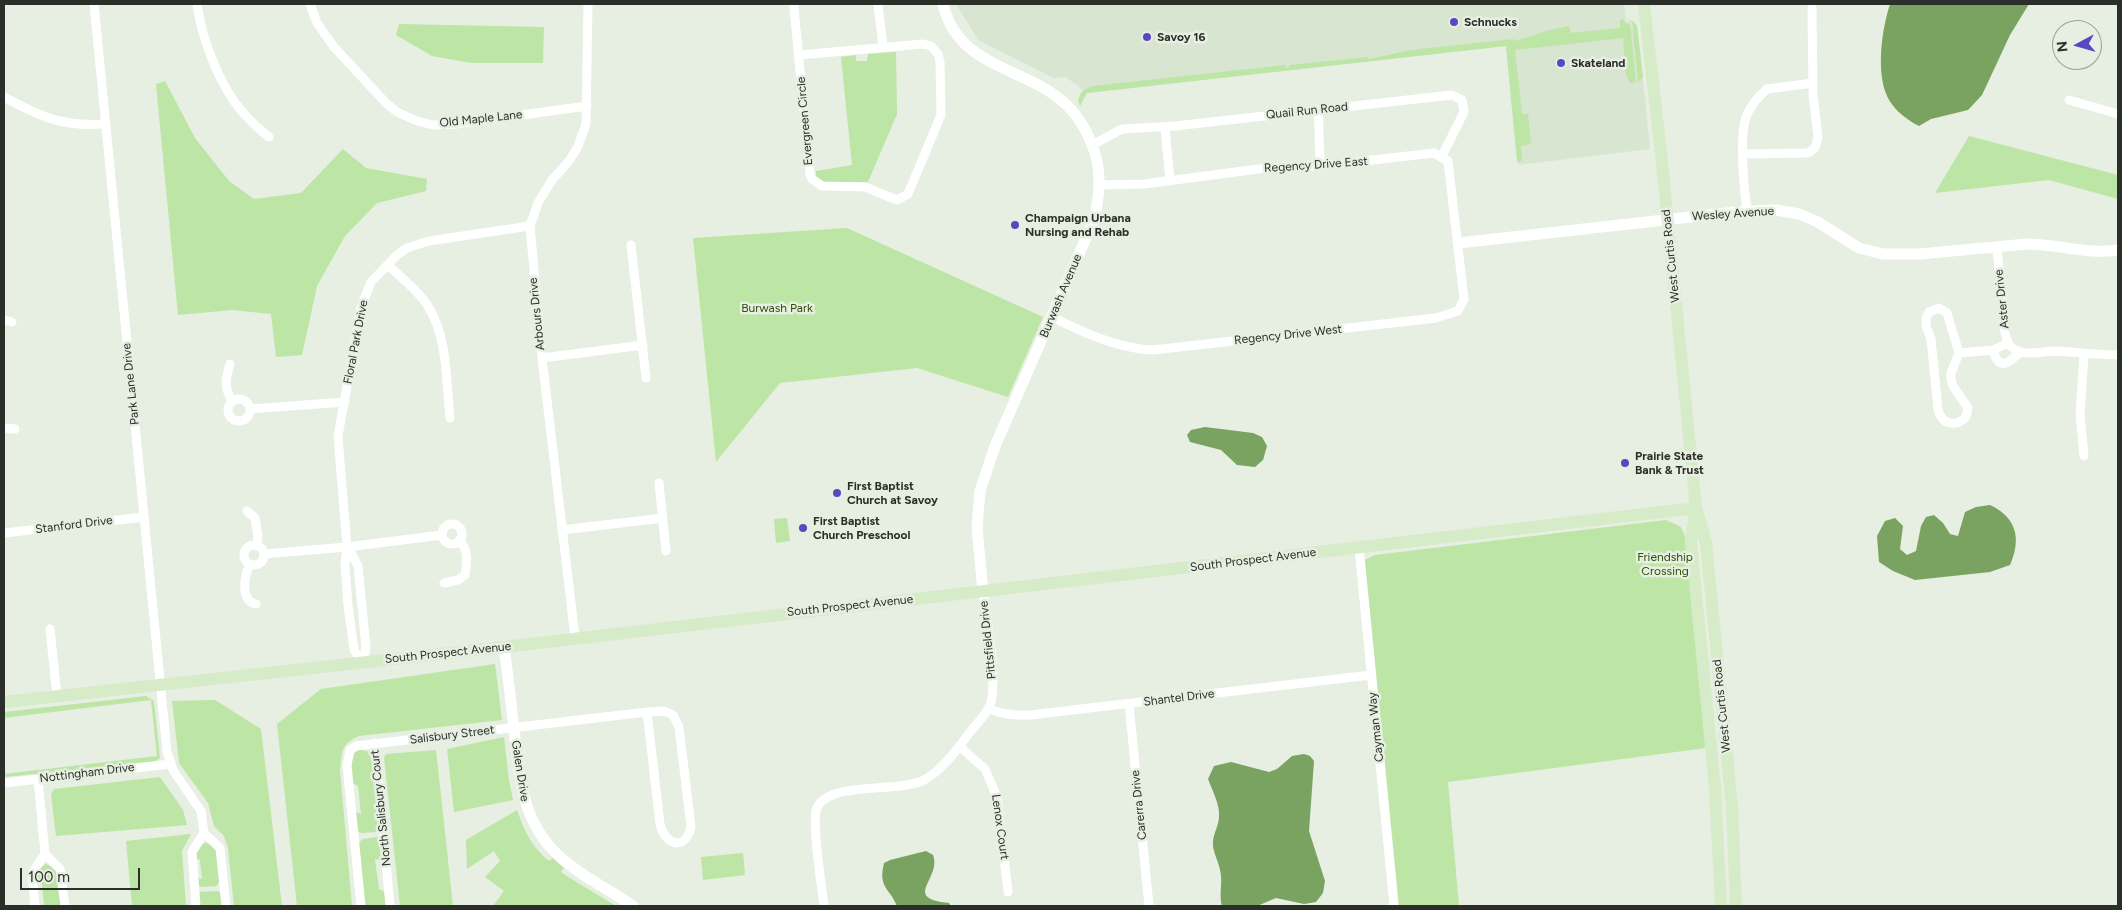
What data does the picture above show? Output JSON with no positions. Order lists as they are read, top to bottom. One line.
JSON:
{"streets":{"main road":["West Curtis Road","South Prospect Avenue"],"street":["Quail Run Road","Old Maple Lane","Evergreen Circle","Regency Drive East","Wesley Avenue","Burwash Avenue","Aster Drive","Arbours Drive","Regency Drive West","Floral Park Drive","Park Lane Drive","Stanford Drive","Pittsfield Drive","Shantel Drive","Cayman Way","Salisbury Street","Galen Drive","Nottingham Drive","Carerra Drive","North Salisbury Court","Lenox Court"]},"crossings":[["Quail Run Road","Regency Drive East"],["Quail Run Road","Burwash Avenue"],["Old Maple Lane","Arbours Drive"],["Regency Drive East","Burwash Avenue"],["Wesley Avenue","West Curtis Road"],["Wesley Avenue","Aster Drive"],["Wesley Avenue","Regency Drive West"],["West Curtis Road","South Prospect Avenue"],["Burwash Avenue","Regency Drive West"],["Burwash Avenue","South Prospect Avenue"],["Burwash Avenue","Pittsfield Drive"],["Arbours Drive","Floral Park Drive"],["Arbours Drive","South Prospect Avenue"],["Floral Park Drive","South Prospect Avenue"],["Park Lane Drive","Stanford Drive"],["Park Lane Drive","South Prospect Avenue"],["Park Lane Drive","Nottingham Drive"],["South Prospect Avenue","Pittsfield Drive"],["South Prospect Avenue","Cayman Way"],["South Prospect Avenue","Galen Drive"],["Pittsfield Drive","Shantel Drive"],["Pittsfield Drive","Lenox Court"],["Shantel Drive","Cayman Way"],["Shantel Drive","Carerra Drive"],["Salisbury Street","Galen Drive"],["Salisbury Street","North Salisbury Court"]],"parks":["Burwash Park","Friendship Crossing"],"places":["Schnucks","Savoy 16","Skateland","Champaign Urbana Nursing and Rehab","Prairie State Bank & Trust","First Baptist Church at Savoy","First Baptist Church Preschool"],"scale_bar":"100 m","north":"left"}
